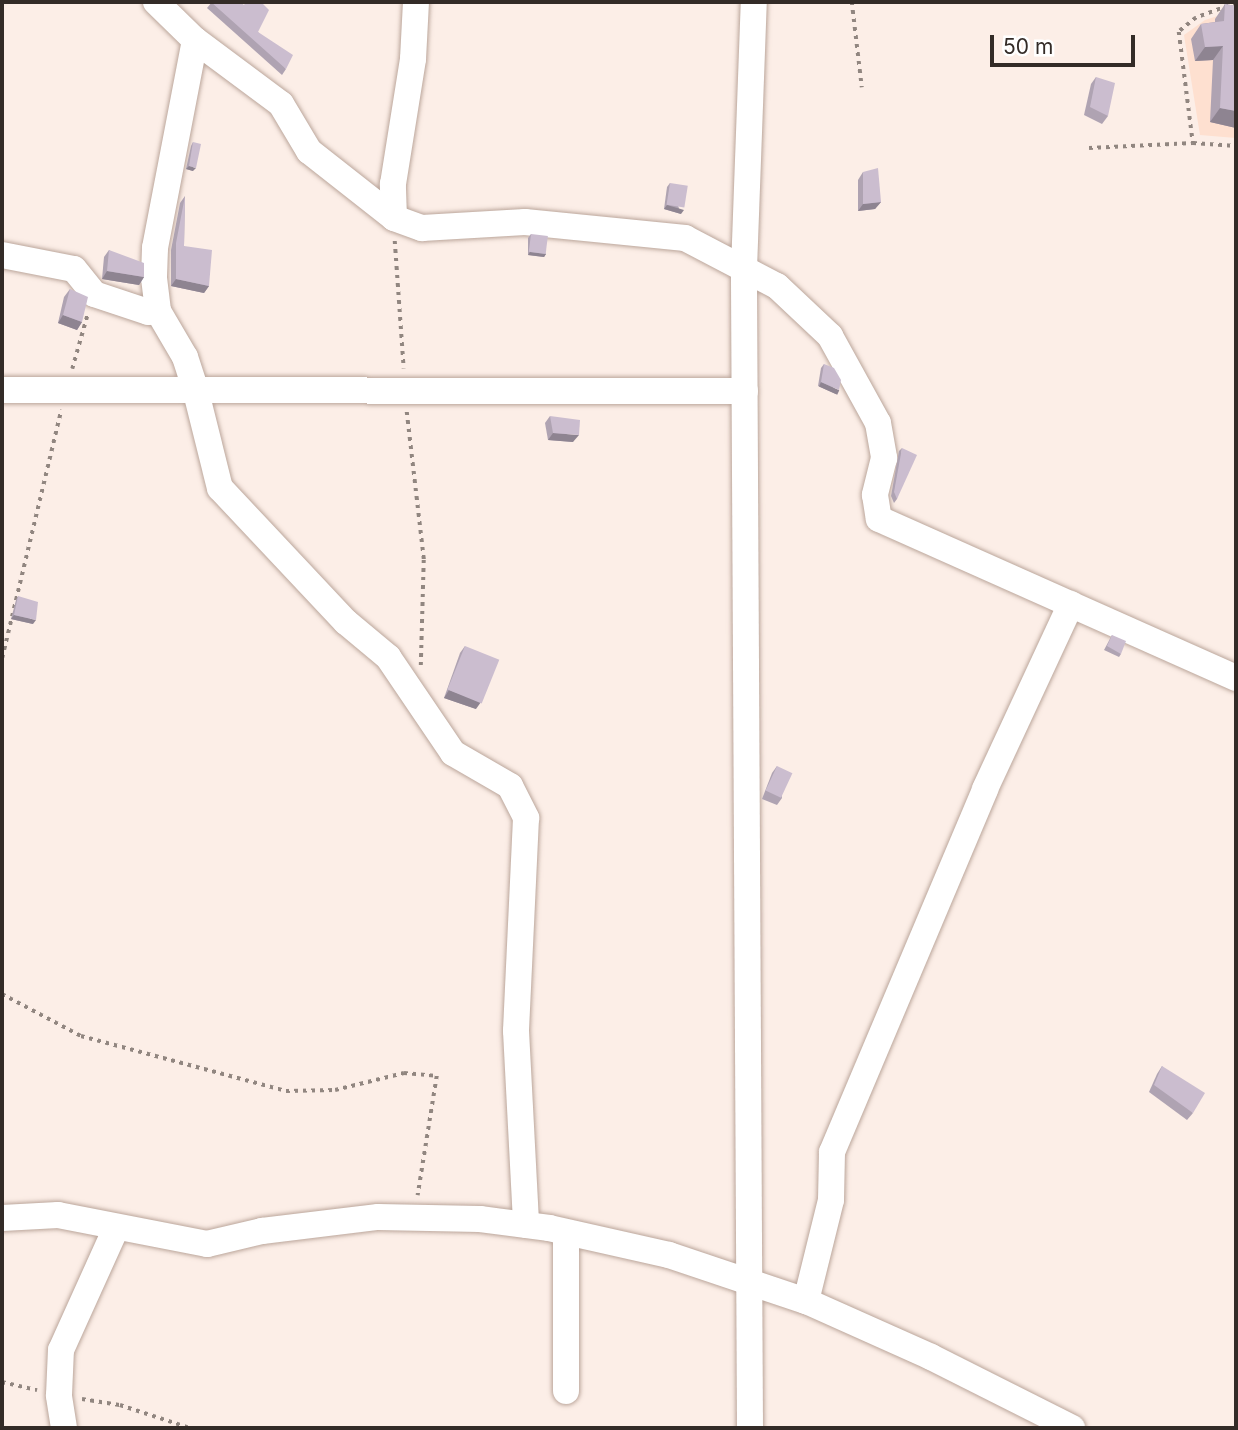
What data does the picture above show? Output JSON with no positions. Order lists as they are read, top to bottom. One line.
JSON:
{"scale_bar":"50 m"}
